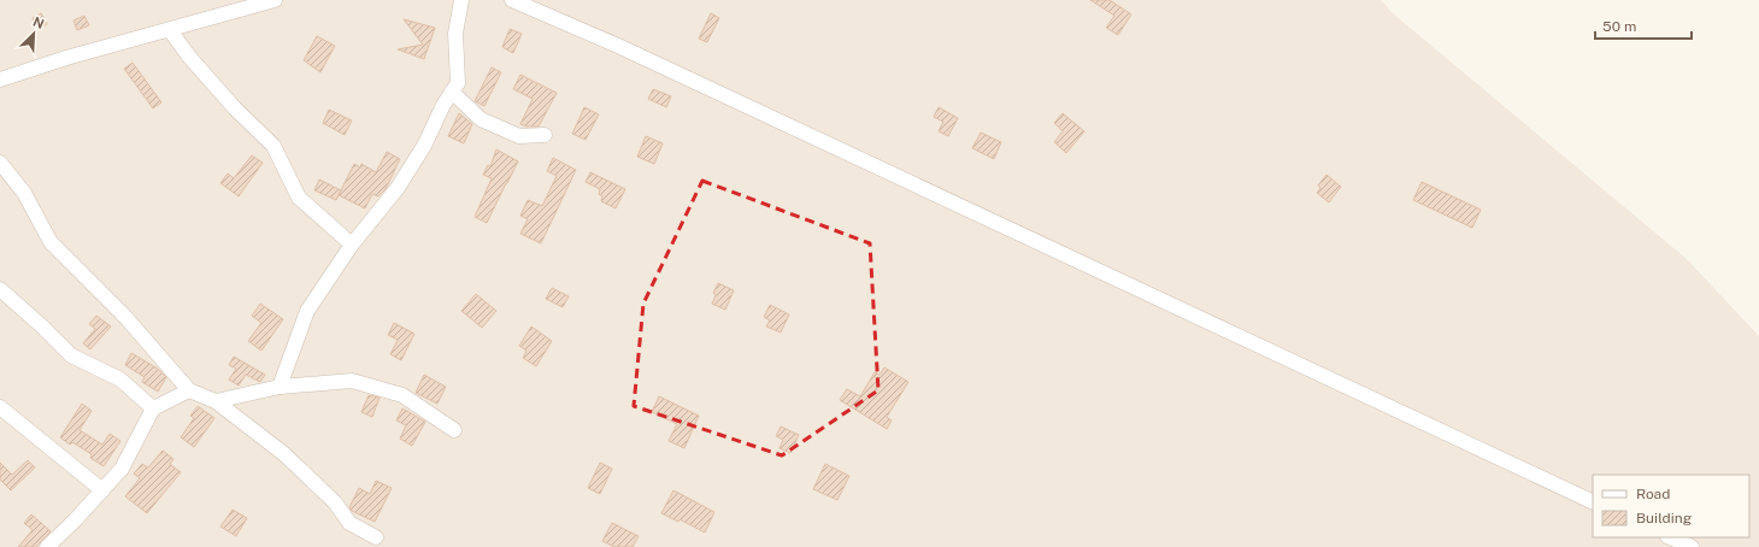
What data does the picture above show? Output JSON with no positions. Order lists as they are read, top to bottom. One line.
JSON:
{"legend":["Road","Building"],"scale_bar":"50 m","north":"top right"}
